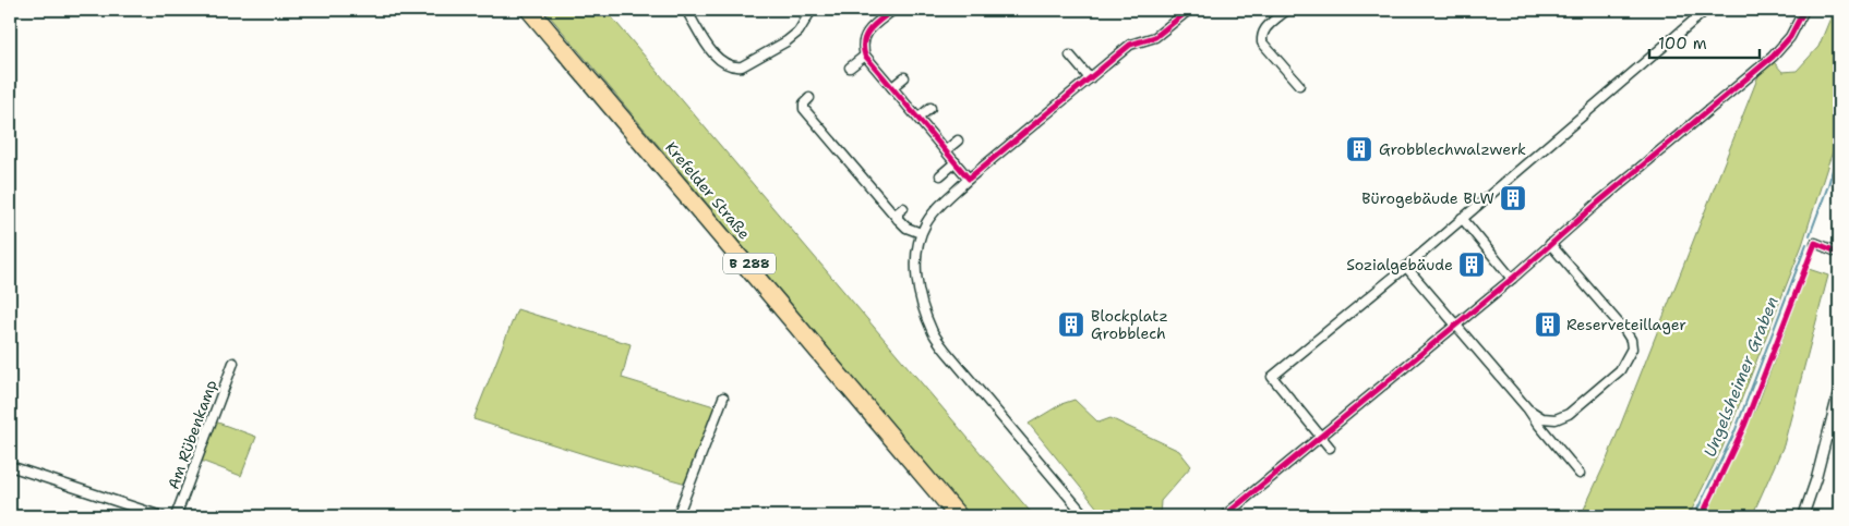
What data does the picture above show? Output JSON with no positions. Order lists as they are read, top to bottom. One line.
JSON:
{"streets":{"main road":["Krefelder Straße","B 288"],"street":["Am Rübenkamp"]},"water":["Ungelsheimer Graben"],"places":{"building":["Grobblechwalzwerk","Bürogebäude BLW","Sozialgebäude","Blockplatz Grobblech","Reserveteillager"]},"scale_bar":"100 m"}
